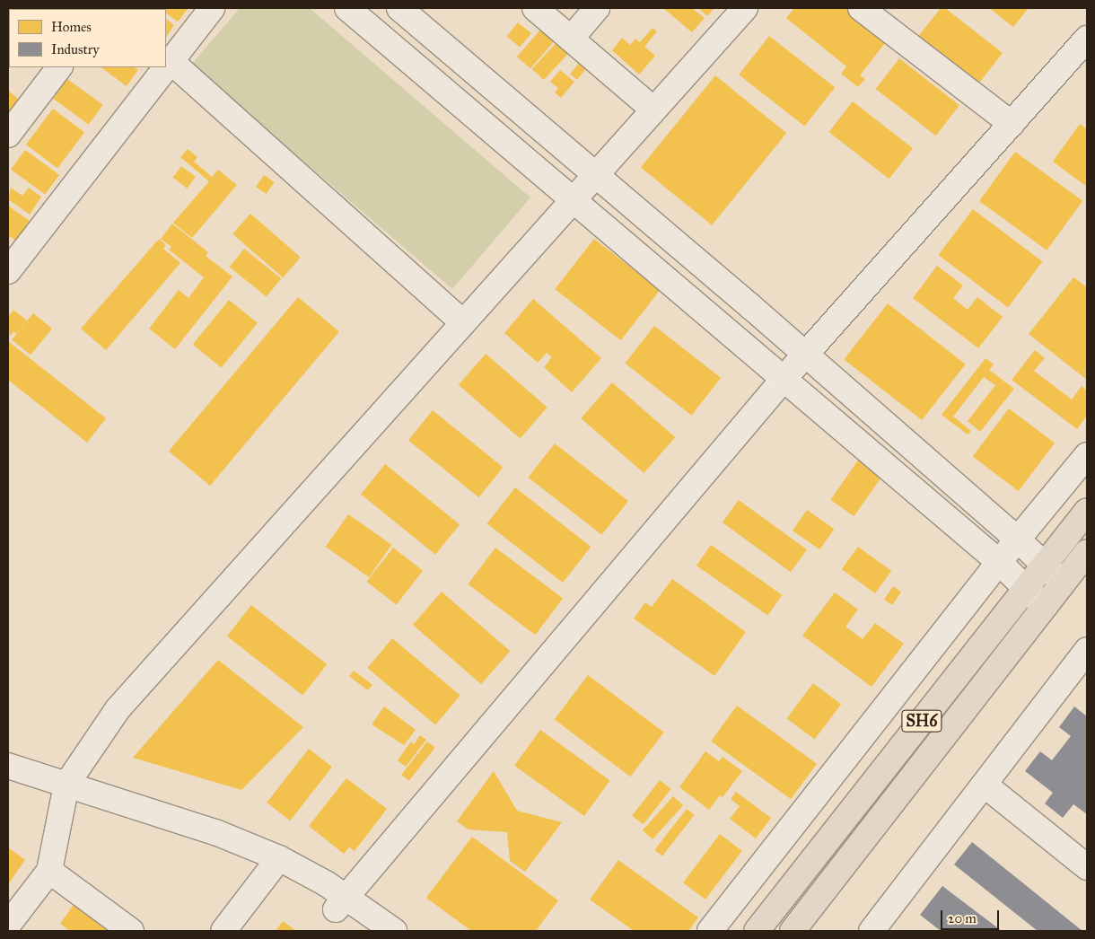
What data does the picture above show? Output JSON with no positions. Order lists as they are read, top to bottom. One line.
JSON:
{"streets":{"main road":["SH6"]},"legend":["Homes","Industry"],"scale_bar":"20 m"}
